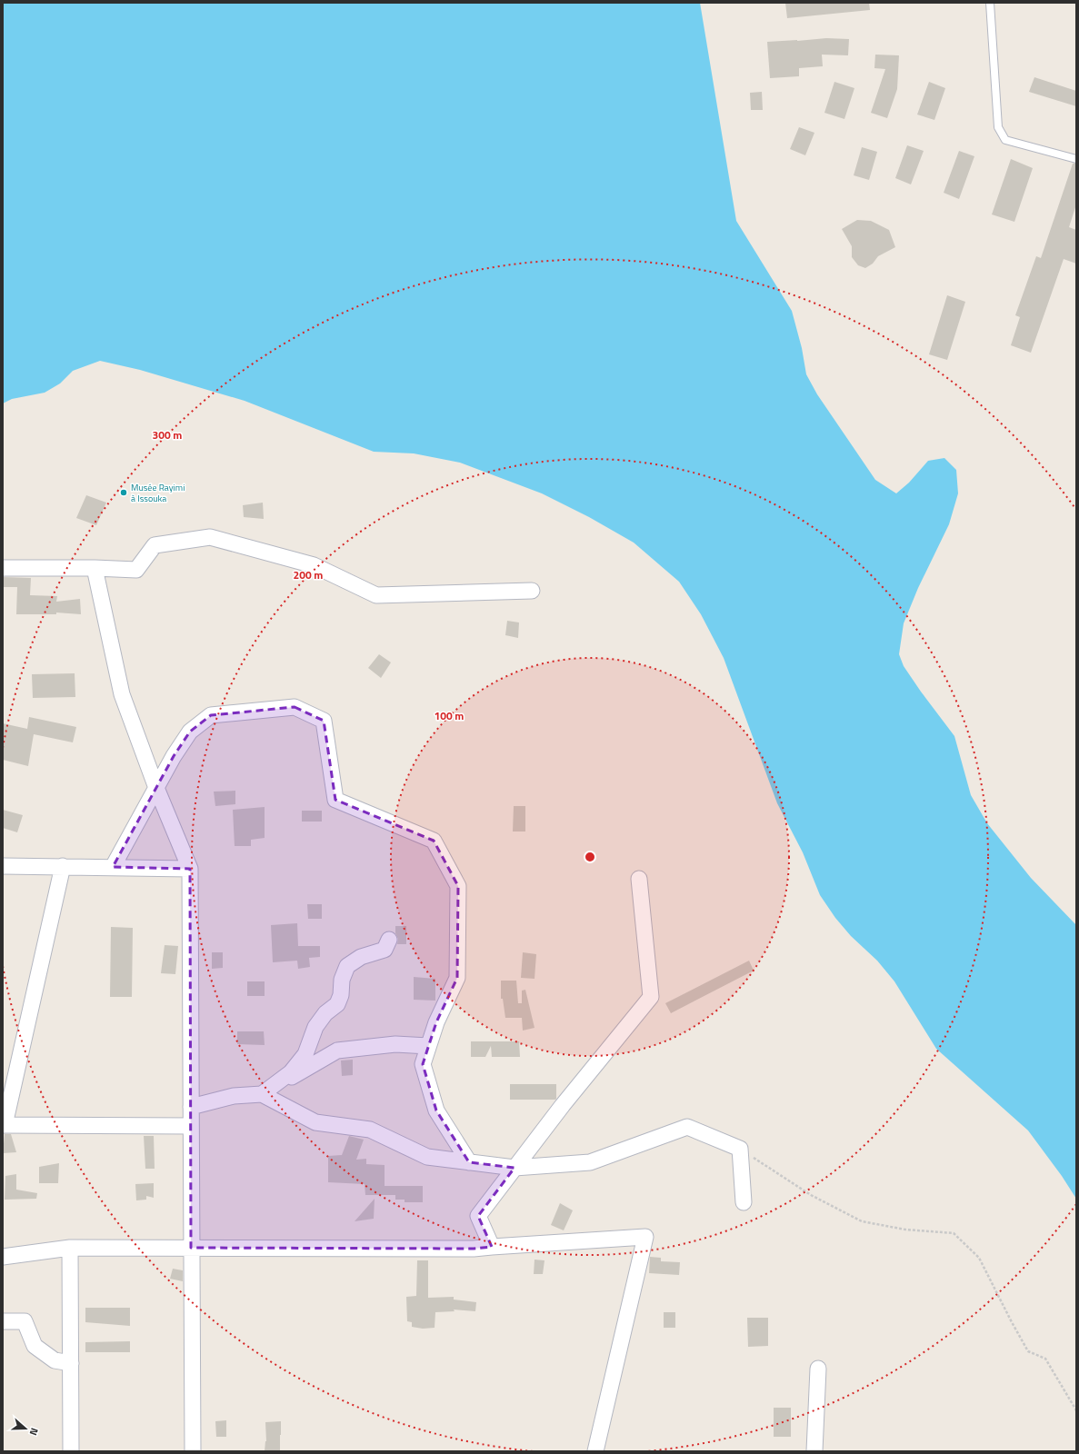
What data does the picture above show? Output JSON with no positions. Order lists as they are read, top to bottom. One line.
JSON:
{"places":["Musée Rayimi à Issouka"],"north":"right","rings":["300 m","200 m","100 m"]}
